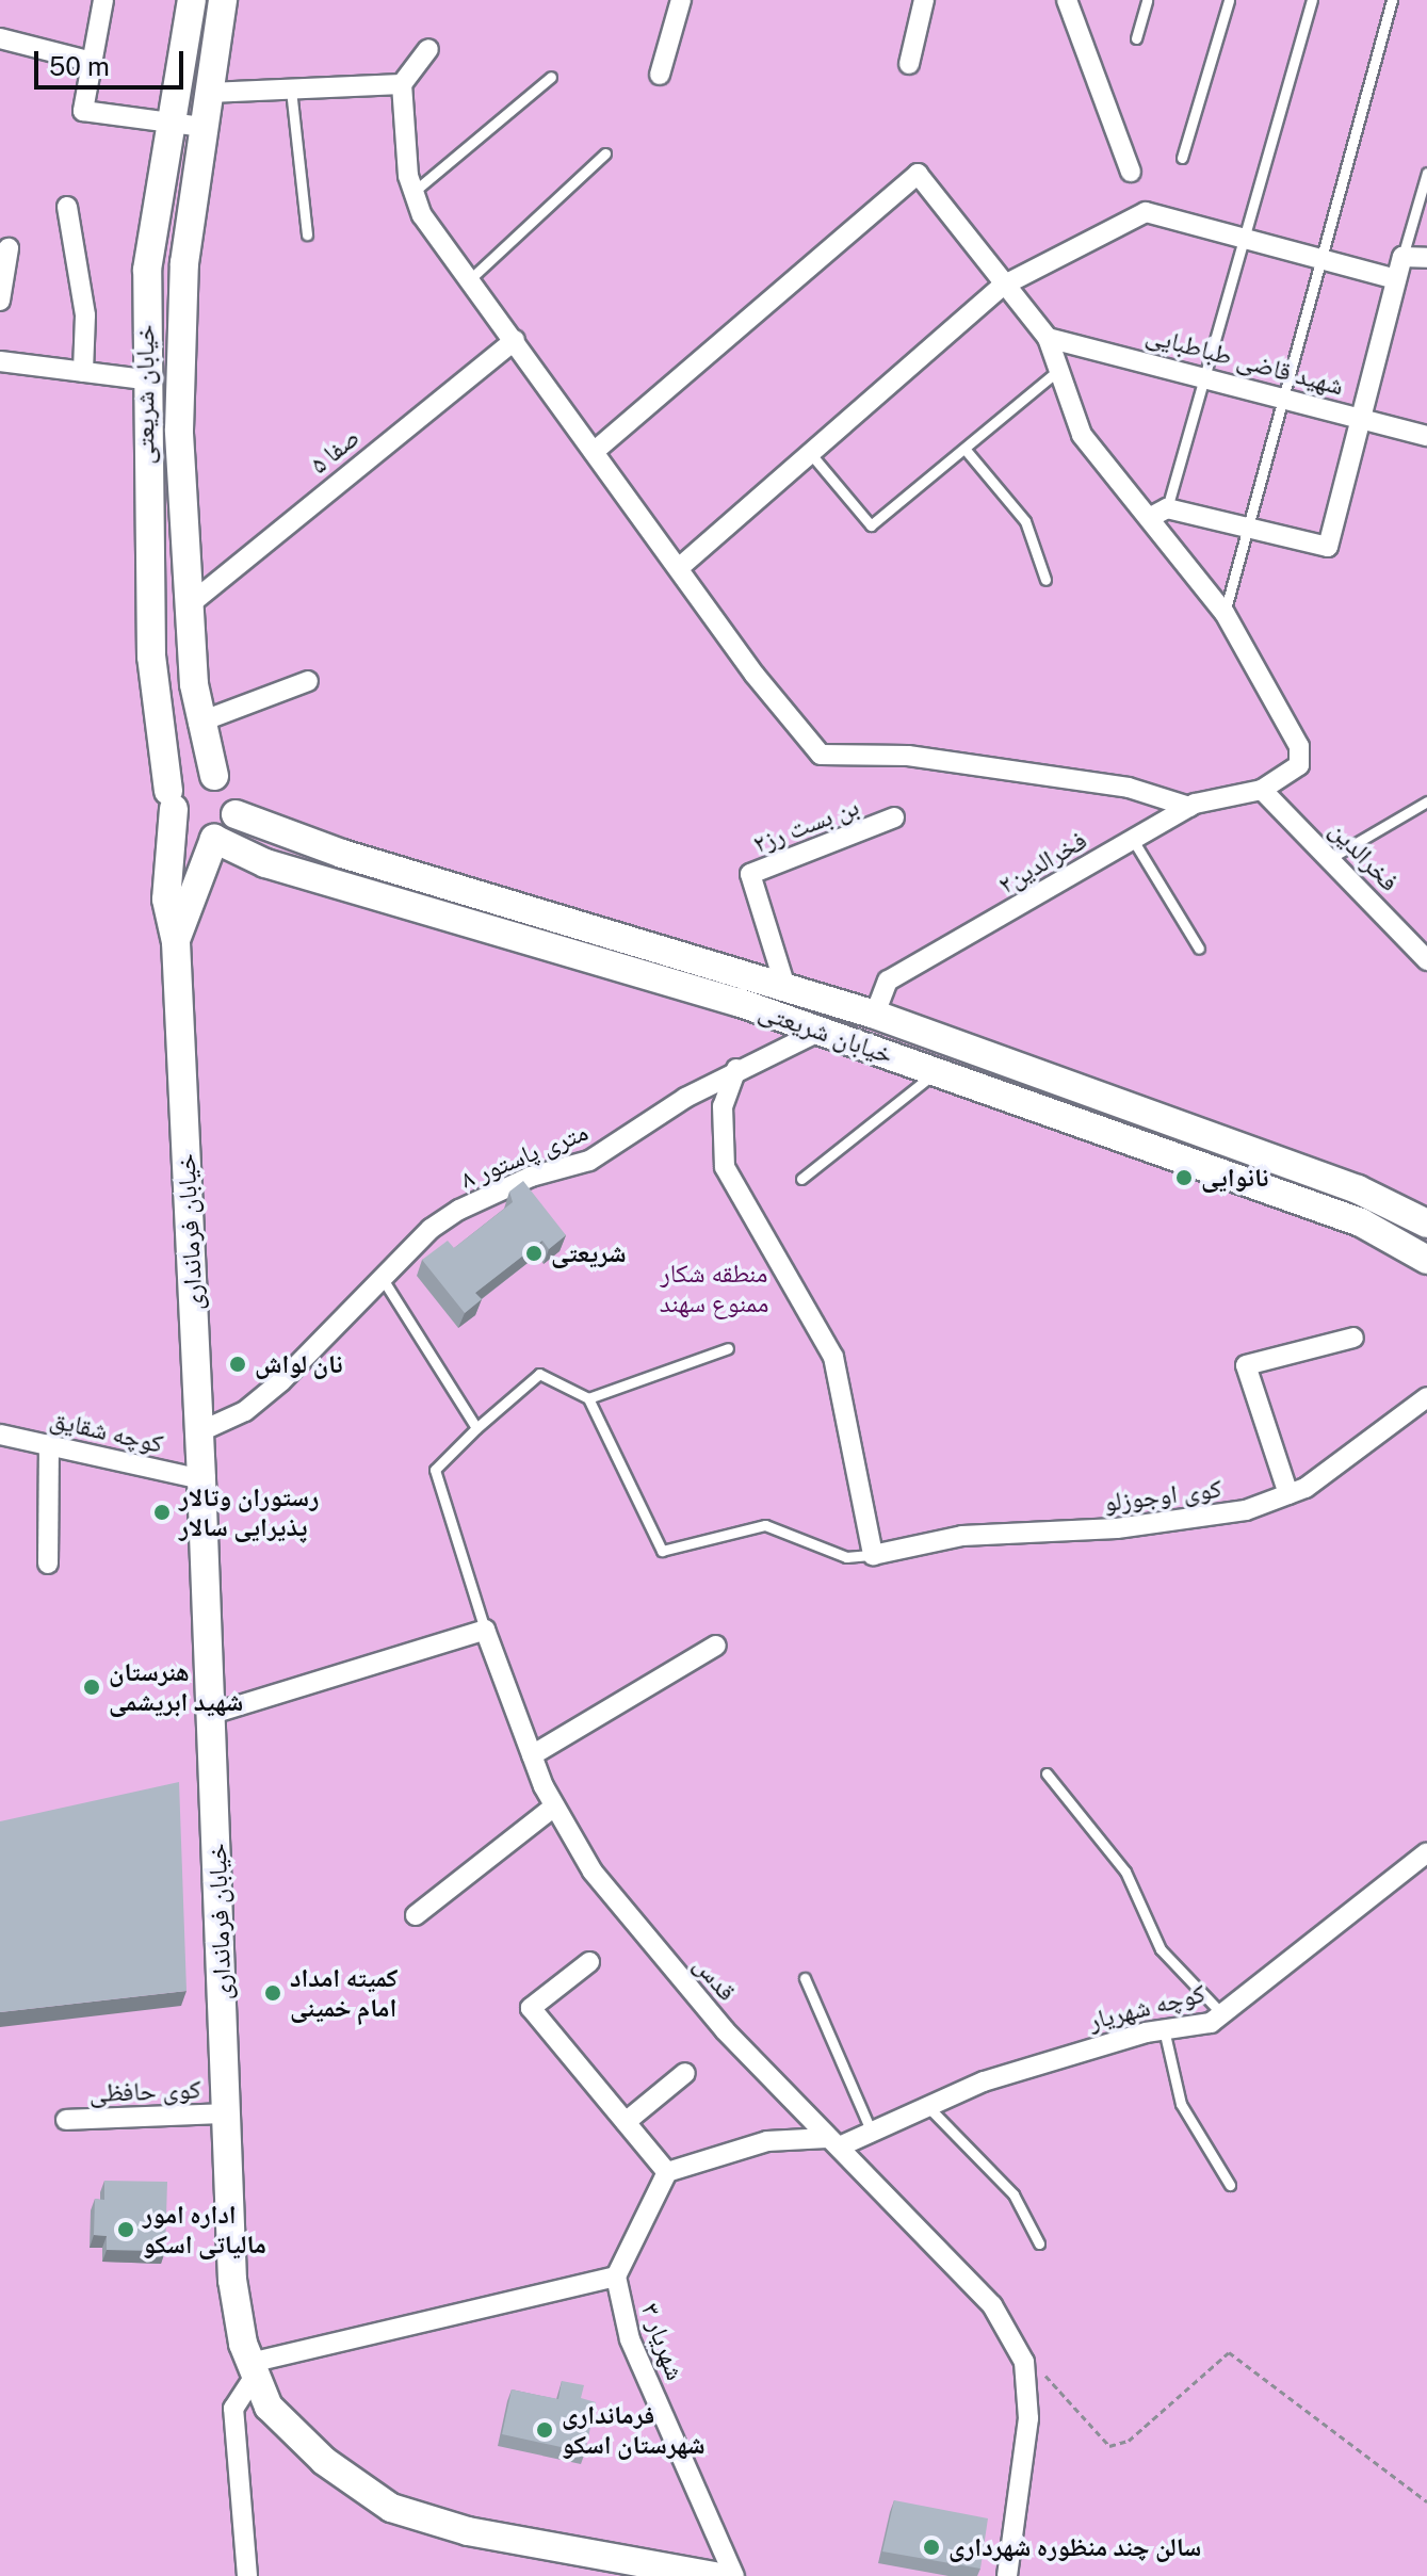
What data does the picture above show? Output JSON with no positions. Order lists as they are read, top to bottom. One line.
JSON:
{"streets":{"main road":["خیابان شریعتی","خیابان فرمانداری"],"street":["شهید قاضی طباطبایی","صفا ۵","بن بست رز۲","فخرالدین","فخرالدین۲","۸ متری پاستور","کوچه شقایق","کوی اوجوزلو","قدس","کوچه شهریار","کوی حافظی","شهریار ۳"]},"crossings":[["خیابان شریعتی","صفا ۵"],["خیابان شریعتی","بن بست رز۲"],["خیابان شریعتی","فخرالدین۲"],["خیابان شریعتی","۸ متری پاستور"],["خیابان شریعتی","خیابان فرمانداری"],["فخرالدین","فخرالدین۲"],["۸ متری پاستور","خیابان فرمانداری"],["خیابان فرمانداری","کوچه شقایق"],["خیابان فرمانداری","کوی حافظی"],["قدس","کوچه شهریار"]],"parks":["منطقه شکار ممنوع سهند"],"places":["نانوایی","شریعتی","نان لواش","رستوران وتالار پذیرایی سالار","هنرستان شهید ابریشمی","کمیته امداد امام خمینی","اداره امور مالیاتی اسکو","فرمانداری شهرستان اسکو","سالن چند منظوره شهرداری"],"scale_bar":"50 m"}
